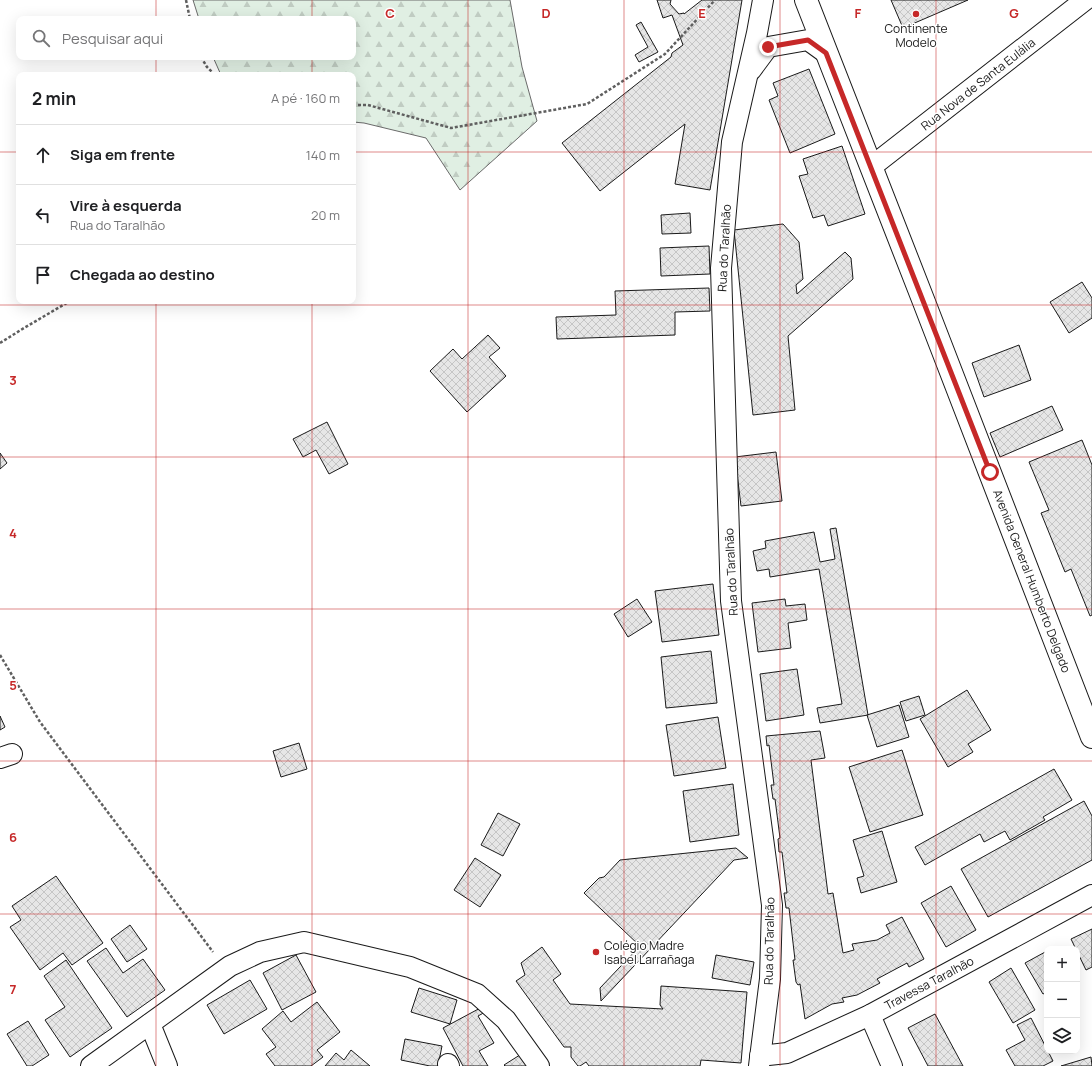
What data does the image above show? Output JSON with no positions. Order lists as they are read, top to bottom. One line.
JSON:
{"streets":{"street":["Rua Nova de Santa Eulália","Rua do Taralhão","Avenida General Humberto Delgado","Travessa Taralhão"]},"crossings":[["Rua Nova de Santa Eulália","Avenida General Humberto Delgado"],["Rua do Taralhão","Avenida General Humberto Delgado"],["Rua do Taralhão","Travessa Taralhão"]],"places":["Continente Modelo","Colégio Madre Isabel Larrañaga"],"page":{"search":"Pesquisar aqui","heading":["2 min","A pé · 160 m"],"list":[["Siga em frente","140 m"],["Vire à esquerda","Rua do Taralhão","20 m"],"Chegada ao destino"],"map_buttons":["+","−"]},"grid":{"columns":["C","D","E","F","G"],"rows":["3","4","5","6","7"]}}
